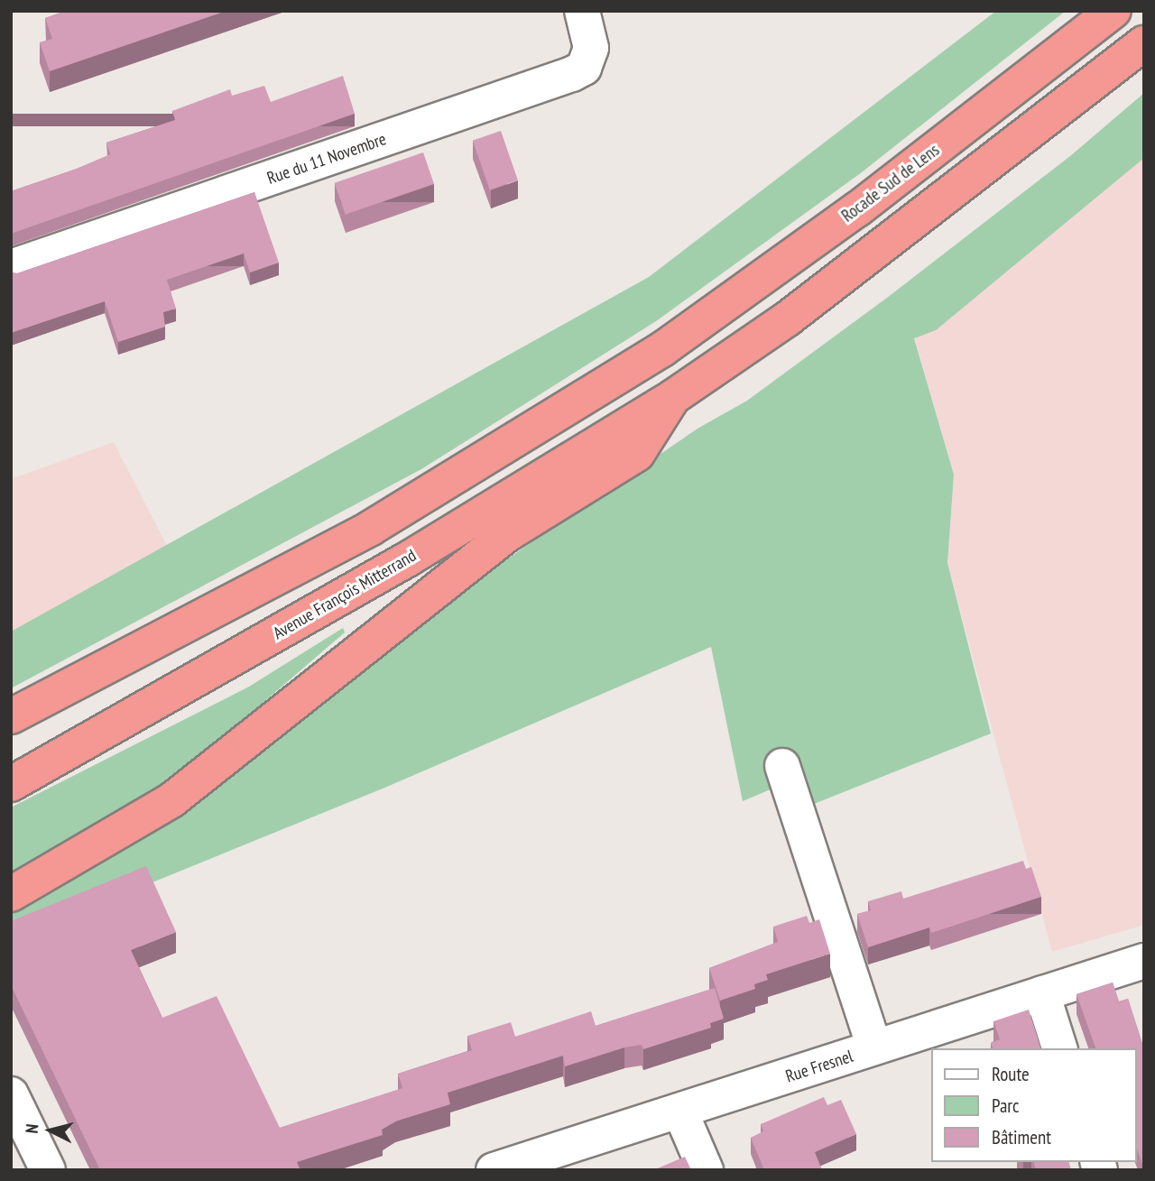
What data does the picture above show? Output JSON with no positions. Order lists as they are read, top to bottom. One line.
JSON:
{"streets":{"highway":["Rocade Sud de Lens","Avenue François Mitterrand"],"street":["Rue du 11 Novembre","Rue Fresnel"]},"legend":["Route","Parc","Bâtiment"],"north":"left"}
